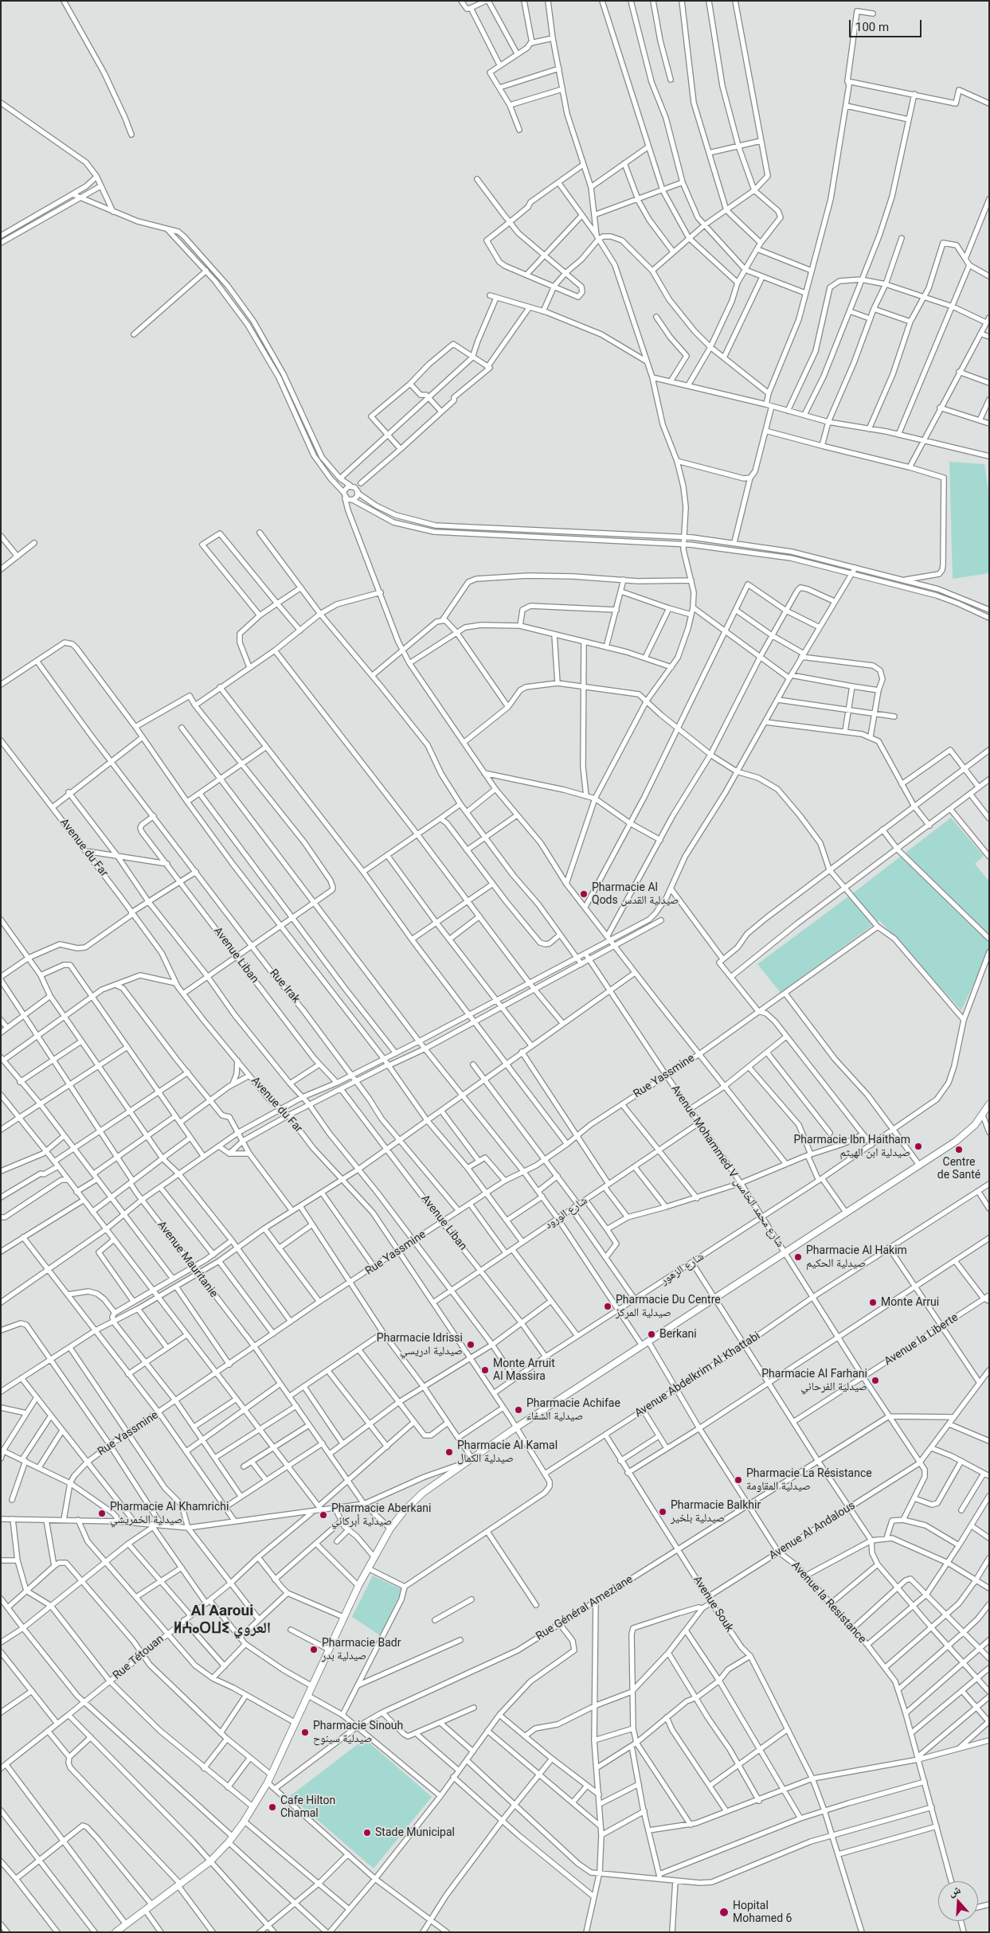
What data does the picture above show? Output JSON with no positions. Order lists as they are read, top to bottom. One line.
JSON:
{"streets":{"street":["Avenue du Far","Avenue Liban","Rue Irak","Rue Yassmine","Avenue Mohammed V شارع محمد الخامس","شارع الورود","Avenue Mauritanie","شارع الزهور","Avenue la Liberte","Avenue Abdelkrim Al Khattabi","Avenue Al Andalous","Avenue la Resistance","Avenue Souk","Rue Général Ameziane","Rue Tétouan"]},"crossings":[["Avenue du Far","Rue Yassmine"],["Avenue du Far","شارع الورود"],["Avenue du Far","شارع الزهور"],["Avenue du Far","Avenue Abdelkrim Al Khattabi"],["Avenue Liban","Rue Irak"],["Avenue Liban","Rue Yassmine"],["Avenue Liban","شارع الورود"],["Avenue Liban","شارع الزهور"],["Rue Irak","Rue Yassmine"],["Rue Yassmine","Avenue Mohammed V شارع محمد الخامس"],["Rue Yassmine","Avenue Mauritanie"],["Avenue Mohammed V شارع محمد الخامس","شارع الورود"],["Avenue Mohammed V شارع محمد الخامس","شارع الزهور"],["Avenue Mohammed V شارع محمد الخامس","Avenue la Liberte"],["Avenue Mohammed V شارع محمد الخامس","Avenue Abdelkrim Al Khattabi"],["Avenue Mohammed V شارع محمد الخامس","Avenue Al Andalous"],["Avenue Mohammed V شارع محمد الخامس","Rue Général Ameziane"],["Avenue Abdelkrim Al Khattabi","Avenue la Resistance"],["Avenue Abdelkrim Al Khattabi","Avenue Souk"],["Avenue Al Andalous","Avenue la Resistance"],["Avenue Al Andalous","Avenue Souk"],["Avenue la Resistance","Rue Général Ameziane"],["Avenue Souk","Rue Général Ameziane"]],"districts":["Al Aaroui ⵍⵄⴰⵔⵡⵉ العروي"],"places":["Pharmacie Al Qods صيدلية القدس","Pharmacie Ibn Haitham صيدلية ابن الهيثم","Centre de Santé","Pharmacie Al Hakim صيدلية الحكيم","Monte Arrui","Pharmacie Du Centre صيدلية المركز","Berkani","Pharmacie Idrissi صيدلية ادريسي","Monte Arruit Al Massira","Pharmacie Al Farhani صيدلية الفرحاني","Pharmacie Achifae صيدلية الشفاء","Pharmacie Al Kamal صيدلية الكمال","Pharmacie La Résistance صيدلية المقاومة","Pharmacie Balkhir صيدلية بلخير","Pharmacie Al Khamrichi صيدلية الخمريشي","Pharmacie Aberkani صيدلية أبركاني","Pharmacie Badr صيدلية بدر","Pharmacie Sinouh صيدلية سينوح","Cafe Hilton Chamal","Stade Municipal","Hopital Mohamed 6"],"scale_bar":"100 m","north":"top"}
